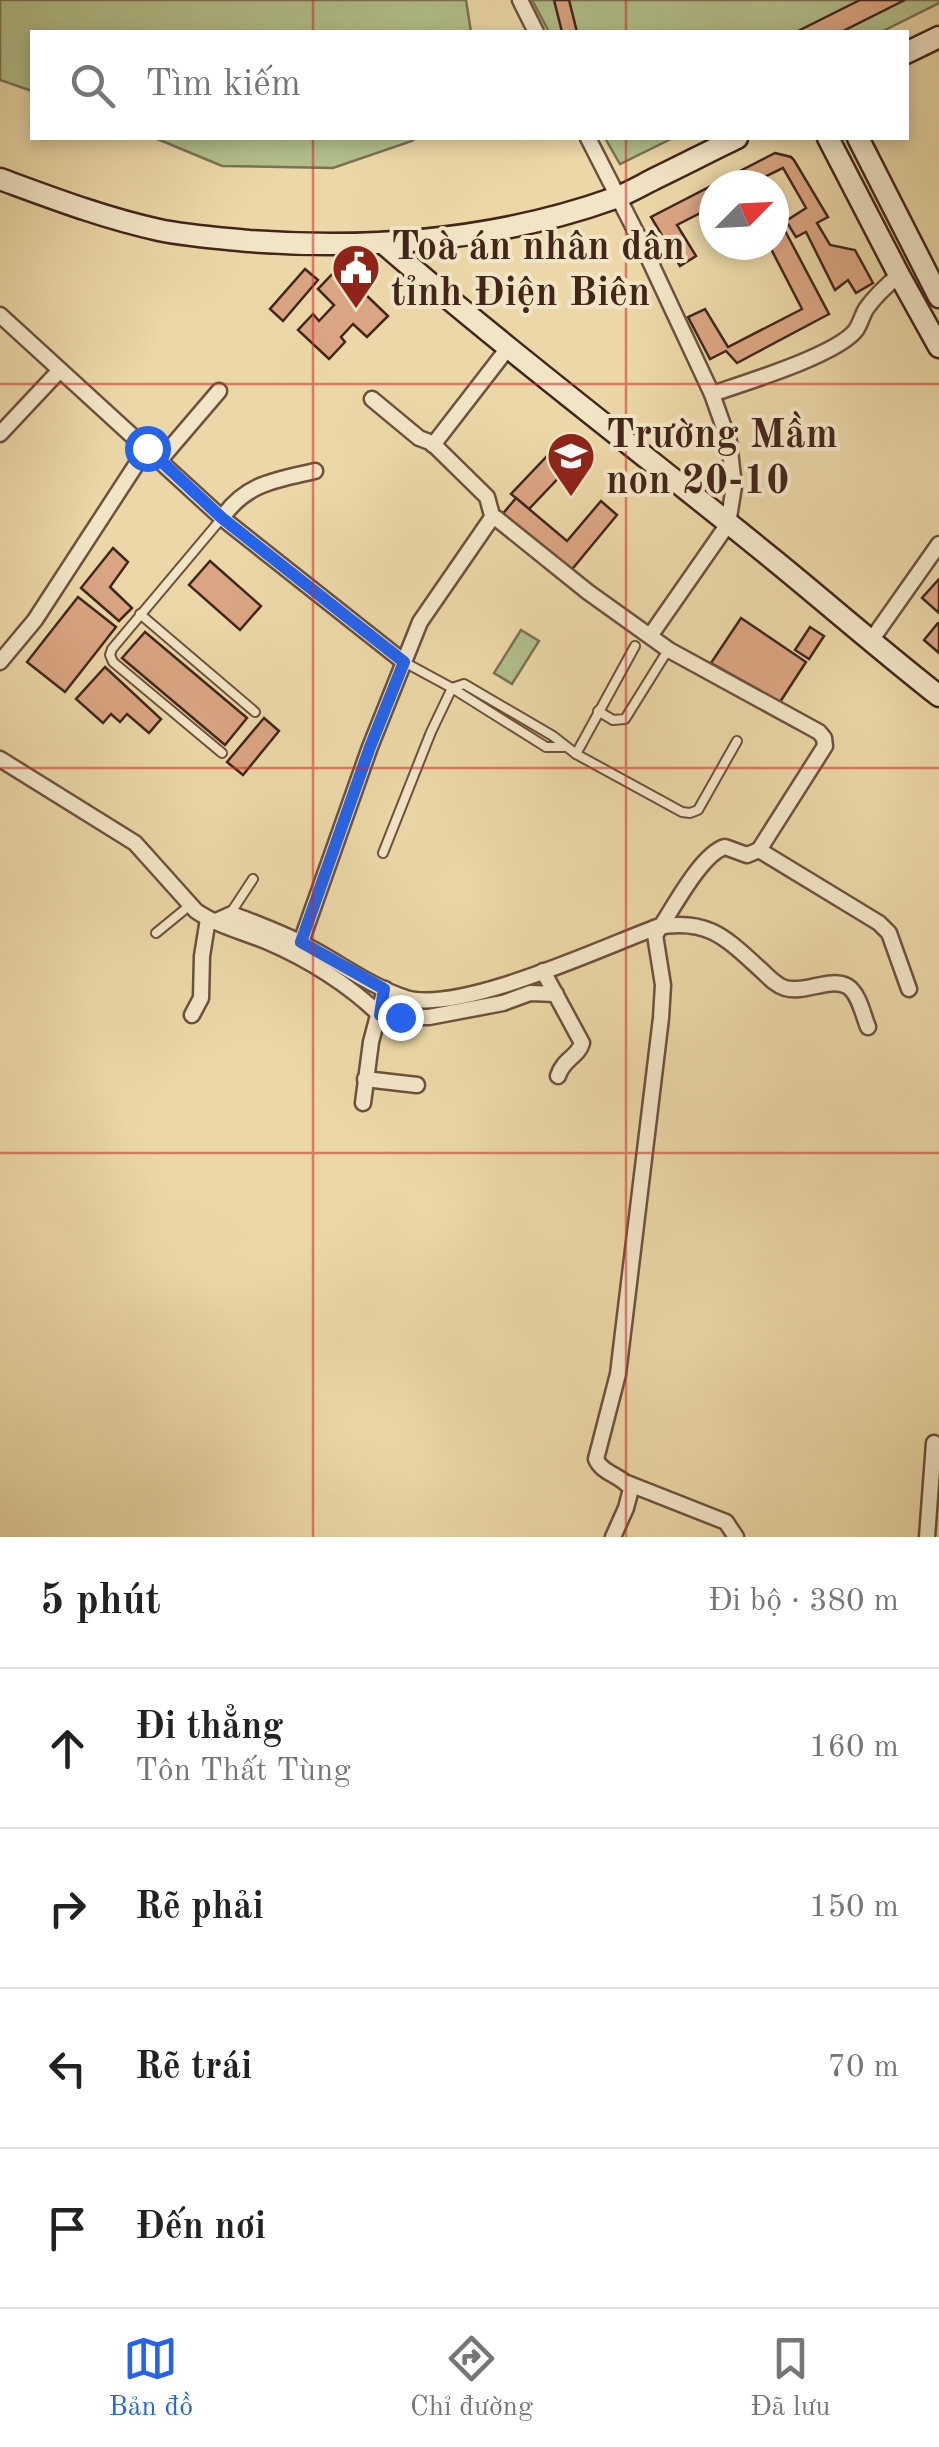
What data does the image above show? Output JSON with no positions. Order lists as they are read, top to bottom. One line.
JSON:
{"places":{"public building":["Toà án nhân dân tỉnh Điện Biên"],"school or university":["Trường Mầm non 20-10"]},"north":"top right","page":{"search":"Tìm kiếm","heading":["5 phút","Đi bộ · 380 m"],"list":[["Đi thẳng","Tôn Thất Tùng","160 m"],["Rẽ phải","150 m"],["Rẽ trái","70 m"],"Đến nơi"],"nav":["Bản đồ","Chỉ đường","Đã lưu"]}}
